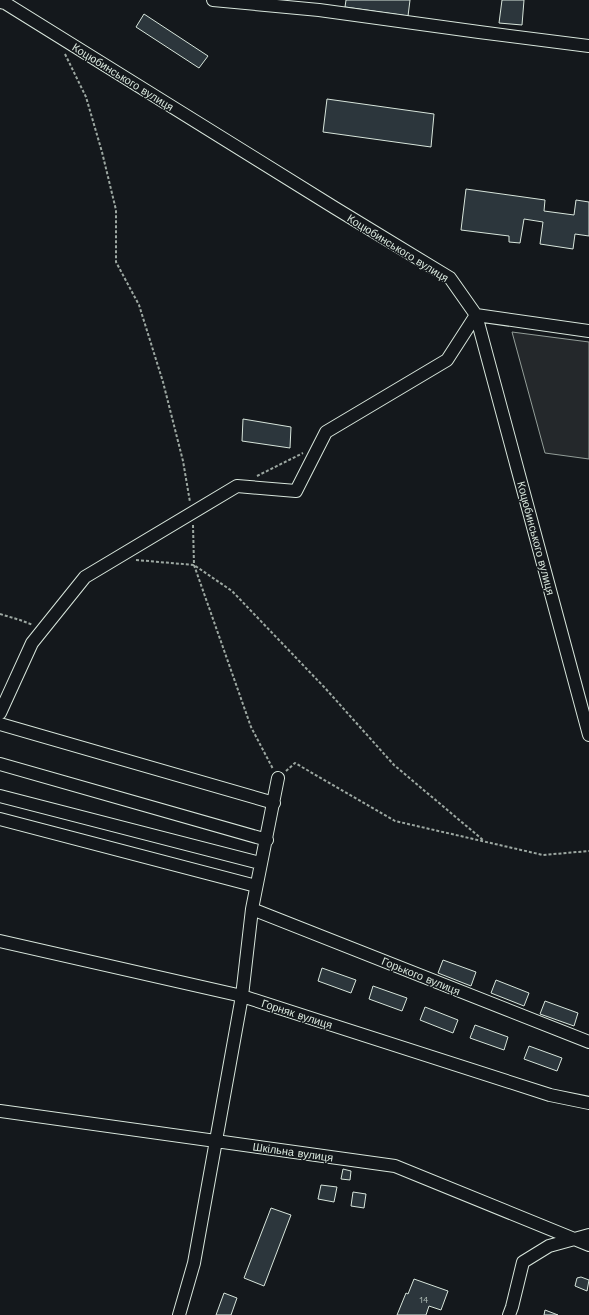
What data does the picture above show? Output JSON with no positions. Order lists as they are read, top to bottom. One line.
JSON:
{"streets":{"street":["Коцюбинського вулиця","Горького вулиця","Горняк вулиця","Шкільна вулиця"]},"house_numbers":["14"]}
